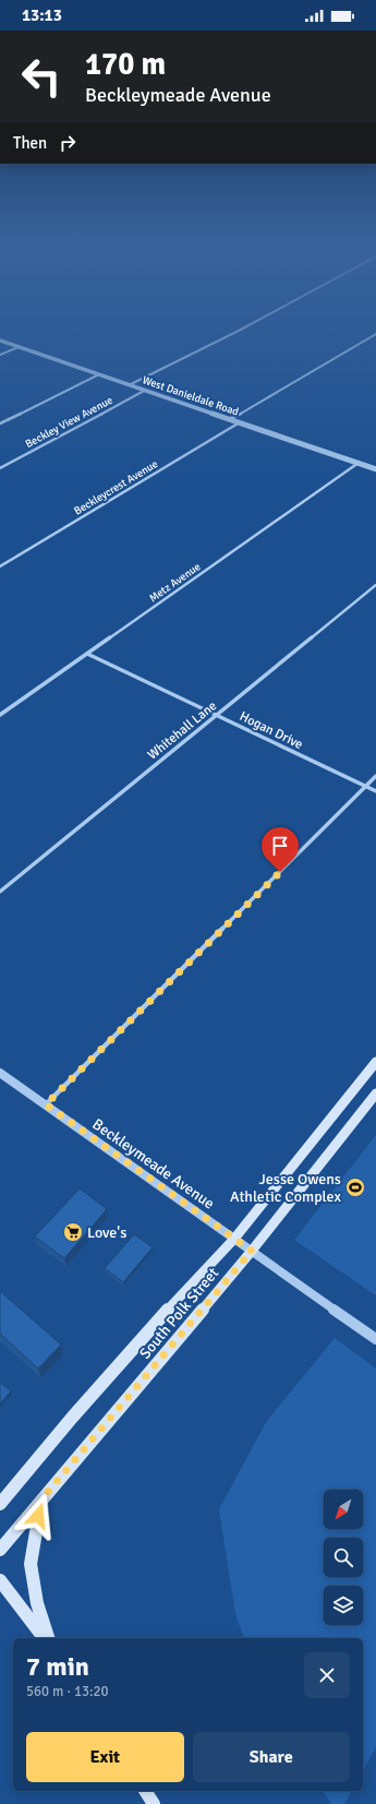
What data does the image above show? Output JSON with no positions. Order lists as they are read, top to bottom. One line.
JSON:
{"streets":{"main road":["South Polk Street"],"street":["West Danieldale Road","Beckley View Avenue","Beckleycrest Avenue","Metz Avenue","Whitehall Lane","Hogan Drive","Beckleymeade Avenue"]},"crossings":[["West Danieldale Road","Beckley View Avenue"],["West Danieldale Road","Beckleycrest Avenue"],["West Danieldale Road","Metz Avenue"],["Metz Avenue","Hogan Drive"],["Whitehall Lane","Hogan Drive"],["Beckleymeade Avenue","South Polk Street"]],"places":{"sports":["Jesse Owens Athletic Complex"],"supermarket":["Love's"]},"north":"bottom left","page":{"status":"13:13","turn":["170 m","Beckleymeade Avenue"],"then":"Then","heading":["7 min","560 m · 13:20"],"buttons":["Exit","Share"]}}
